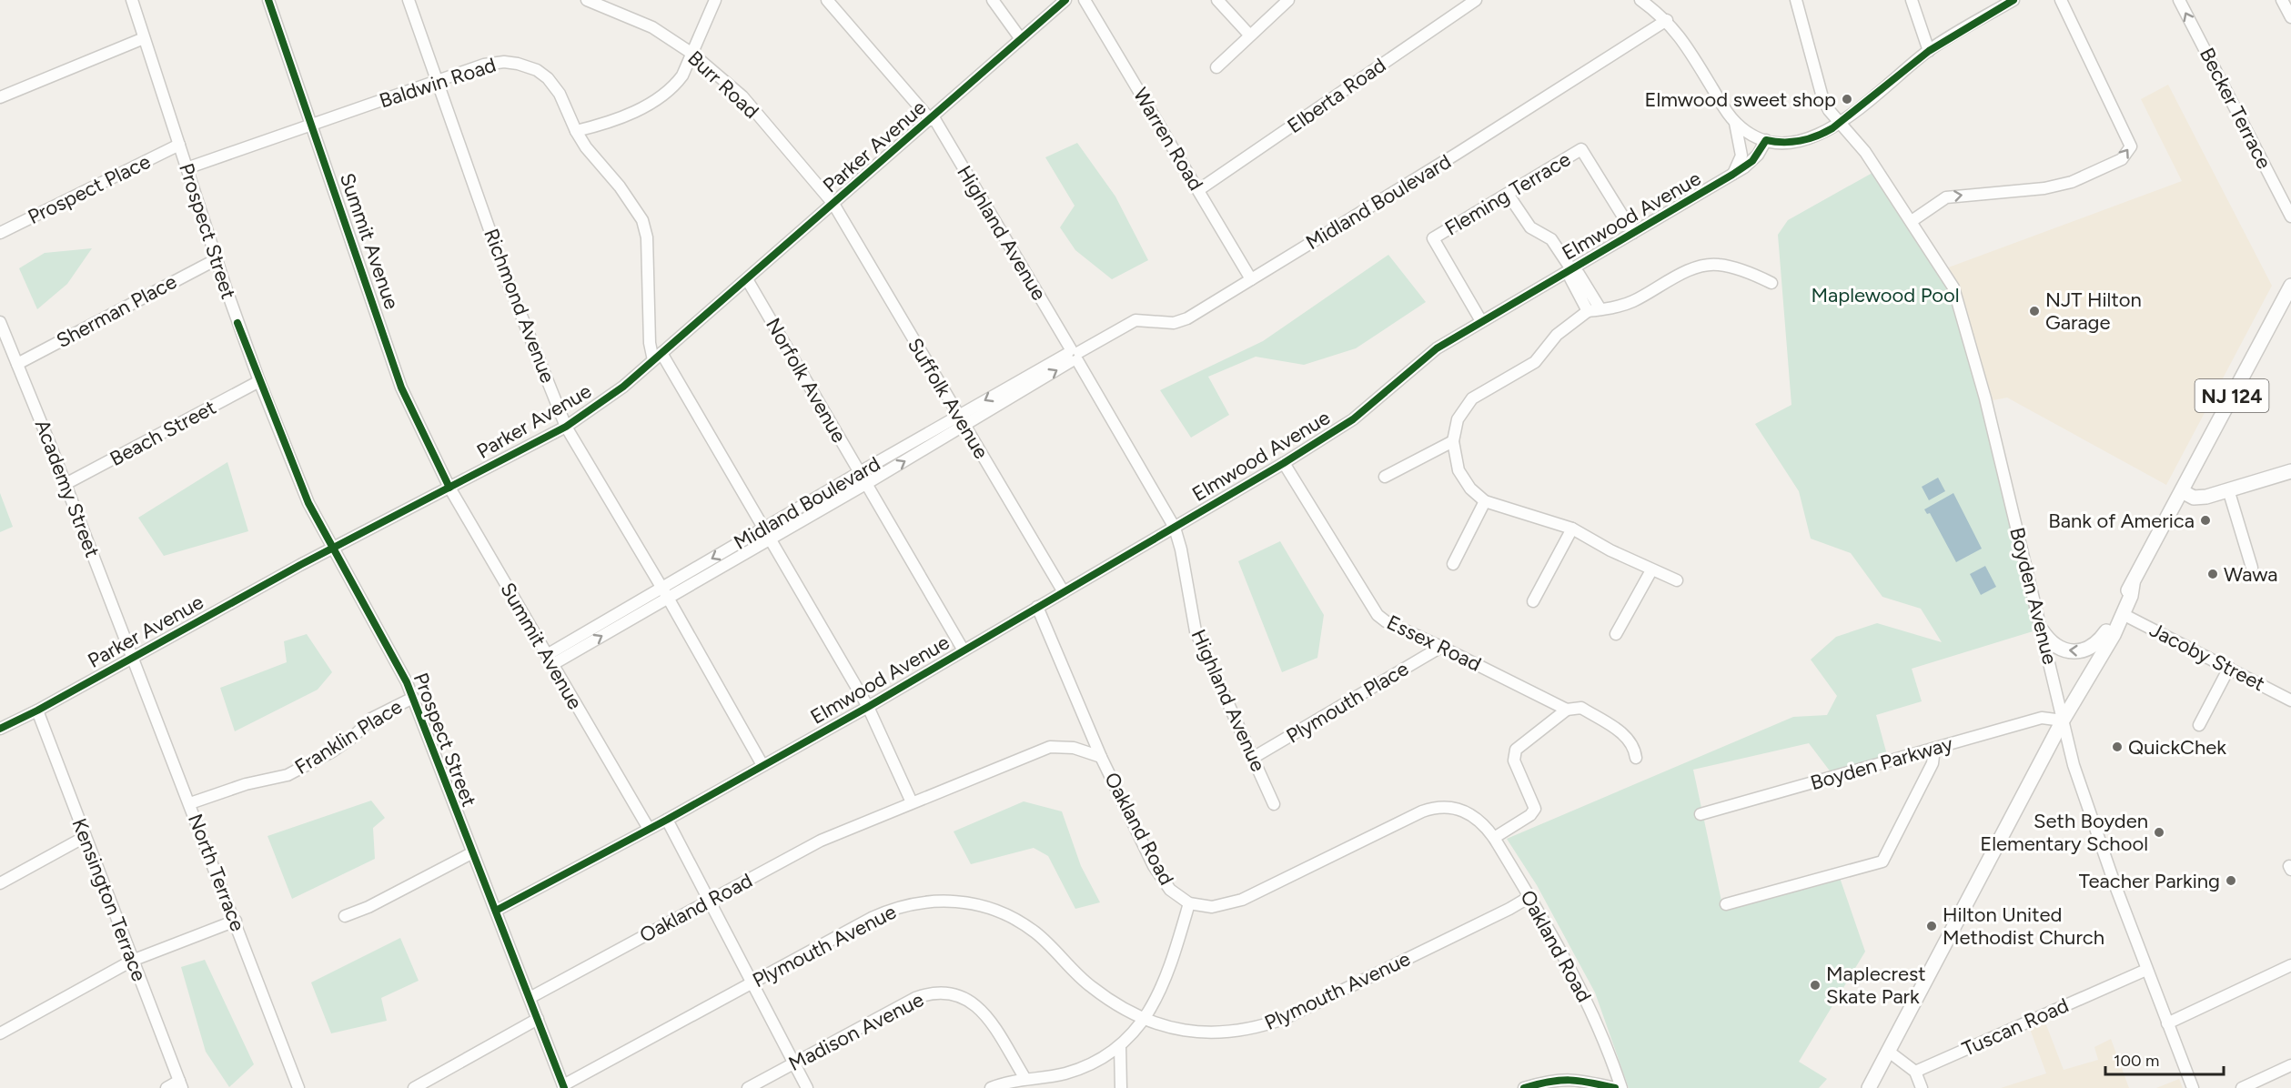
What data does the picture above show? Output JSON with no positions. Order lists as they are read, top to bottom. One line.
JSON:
{"streets":{"main road":["NJ 124"],"street":["Baldwin Road","Burr Road","Elberta Road","Becker Terrace","Warren Road","Parker Avenue","Prospect Place","Fleming Terrace","Midland Boulevard","Elmwood Avenue","Prospect Street","Highland Avenue","Summit Avenue","Richmond Avenue","Sherman Place","Norfolk Avenue","Suffolk Avenue","Beach Street","Academy Street","Boyden Avenue","Essex Road","Jacoby Street","Plymouth Place","Franklin Place","Boyden Parkway","Oakland Road","North Terrace","Kensington Terrace","Plymouth Avenue","Tuscan Road","Madison Avenue"]},"crossings":[["Baldwin Road","Parker Avenue"],["Baldwin Road","Prospect Street"],["Baldwin Road","Summit Avenue"],["Baldwin Road","Richmond Avenue"],["Burr Road","Parker Avenue"],["Burr Road","Suffolk Avenue"],["Elberta Road","Warren Road"],["Warren Road","Midland Boulevard"],["Parker Avenue","Prospect Street"],["Parker Avenue","Highland Avenue"],["Parker Avenue","Summit Avenue"],["Parker Avenue","Richmond Avenue"],["Parker Avenue","Norfolk Avenue"],["Parker Avenue","Suffolk Avenue"],["Parker Avenue","Academy Street"],["Parker Avenue","North Terrace"],["Parker Avenue","Kensington Terrace"],["Prospect Place","Prospect Street"],["Fleming Terrace","Elmwood Avenue"],["Midland Boulevard","Highland Avenue"],["Midland Boulevard","Summit Avenue"],["Midland Boulevard","Richmond Avenue"],["Midland Boulevard","Norfolk Avenue"],["Midland Boulevard","Suffolk Avenue"],["Elmwood Avenue","Prospect Street"],["Elmwood Avenue","Highland Avenue"],["Elmwood Avenue","Summit Avenue"],["Elmwood Avenue","Richmond Avenue"],["Elmwood Avenue","Norfolk Avenue"],["Elmwood Avenue","Suffolk Avenue"],["Elmwood Avenue","Essex Road"],["Prospect Street","Sherman Place"],["Prospect Street","Beach Street"],["Prospect Street","Franklin Place"],["Prospect Street","Oakland Road"],["Prospect Street","Plymouth Avenue"],["Highland Avenue","Plymouth Place"],["Sherman Place","Academy Street"],["NJ 124","Boyden Avenue"],["NJ 124","Jacoby Street"],["NJ 124","Boyden Parkway"],["Beach Street","Academy Street"],["Academy Street","North Terrace"],["Boyden Avenue","Boyden Parkway"],["Boyden Avenue","Tuscan Road"],["Essex Road","Plymouth Place"],["Franklin Place","North Terrace"],["Oakland Road","Plymouth Avenue"]],"one_way":["Becker Terrace"],"parks":["Maplewood Pool"],"places":["Elmwood sweet shop","NJT Hilton Garage","Bank of America","Wawa","QuickChek","Seth Boyden Elementary School","Teacher Parking","Hilton United Methodist Church","Maplecrest Skate Park"],"scale_bar":"100 m"}
